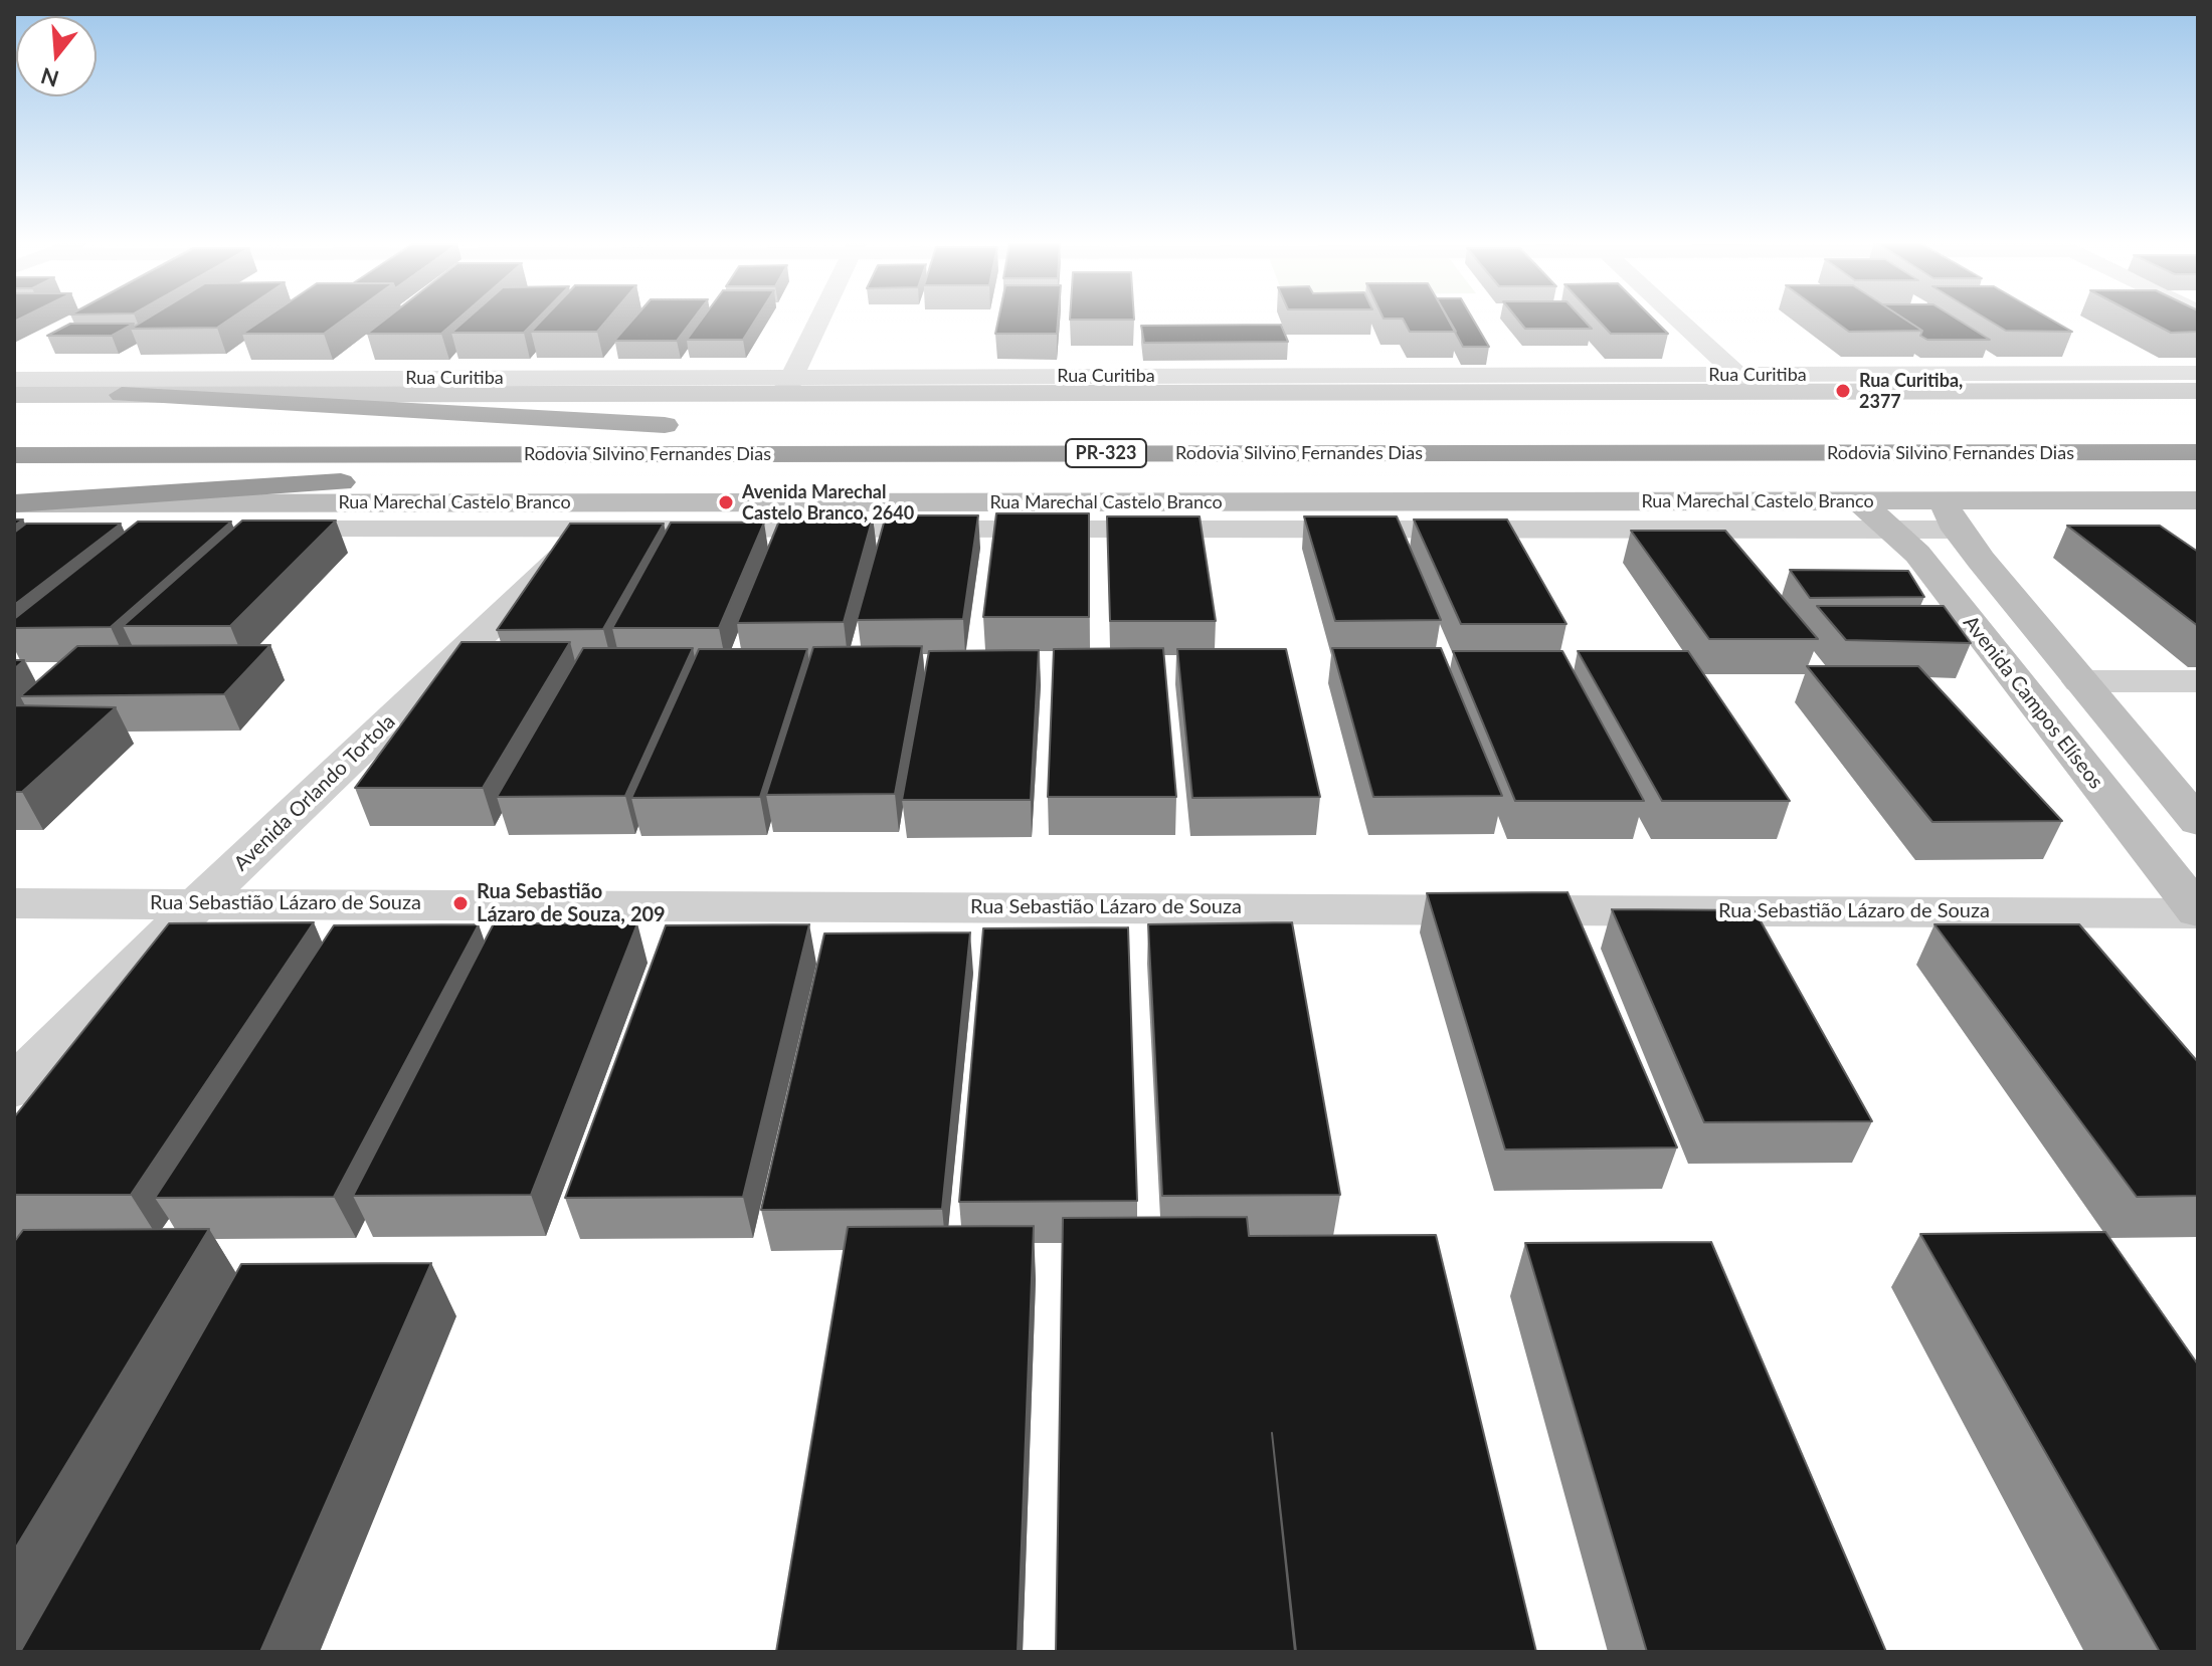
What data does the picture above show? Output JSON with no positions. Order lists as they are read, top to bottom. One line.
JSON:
{"streets":{"highway":["PR-323","Rodovia Silvino Fernandes Dias"],"street":["Rua Curitiba","Rua Marechal Castelo Branco","Avenida Campos Elíseos","Avenida Orlando Tortola","Rua Sebastião Lázaro de Souza"]},"crossings":[["Rua Marechal Castelo Branco","Avenida Campos Elíseos"],["Rua Marechal Castelo Branco","Avenida Orlando Tortola"],["Avenida Campos Elíseos","Rua Sebastião Lázaro de Souza"],["Avenida Orlando Tortola","Rua Sebastião Lázaro de Souza"]],"places":["Rua Curitiba, 2377","Avenida Marechal Castelo Branco, 2640","Rua Sebastião Lázaro de Souza, 209"],"north":"bottom"}
